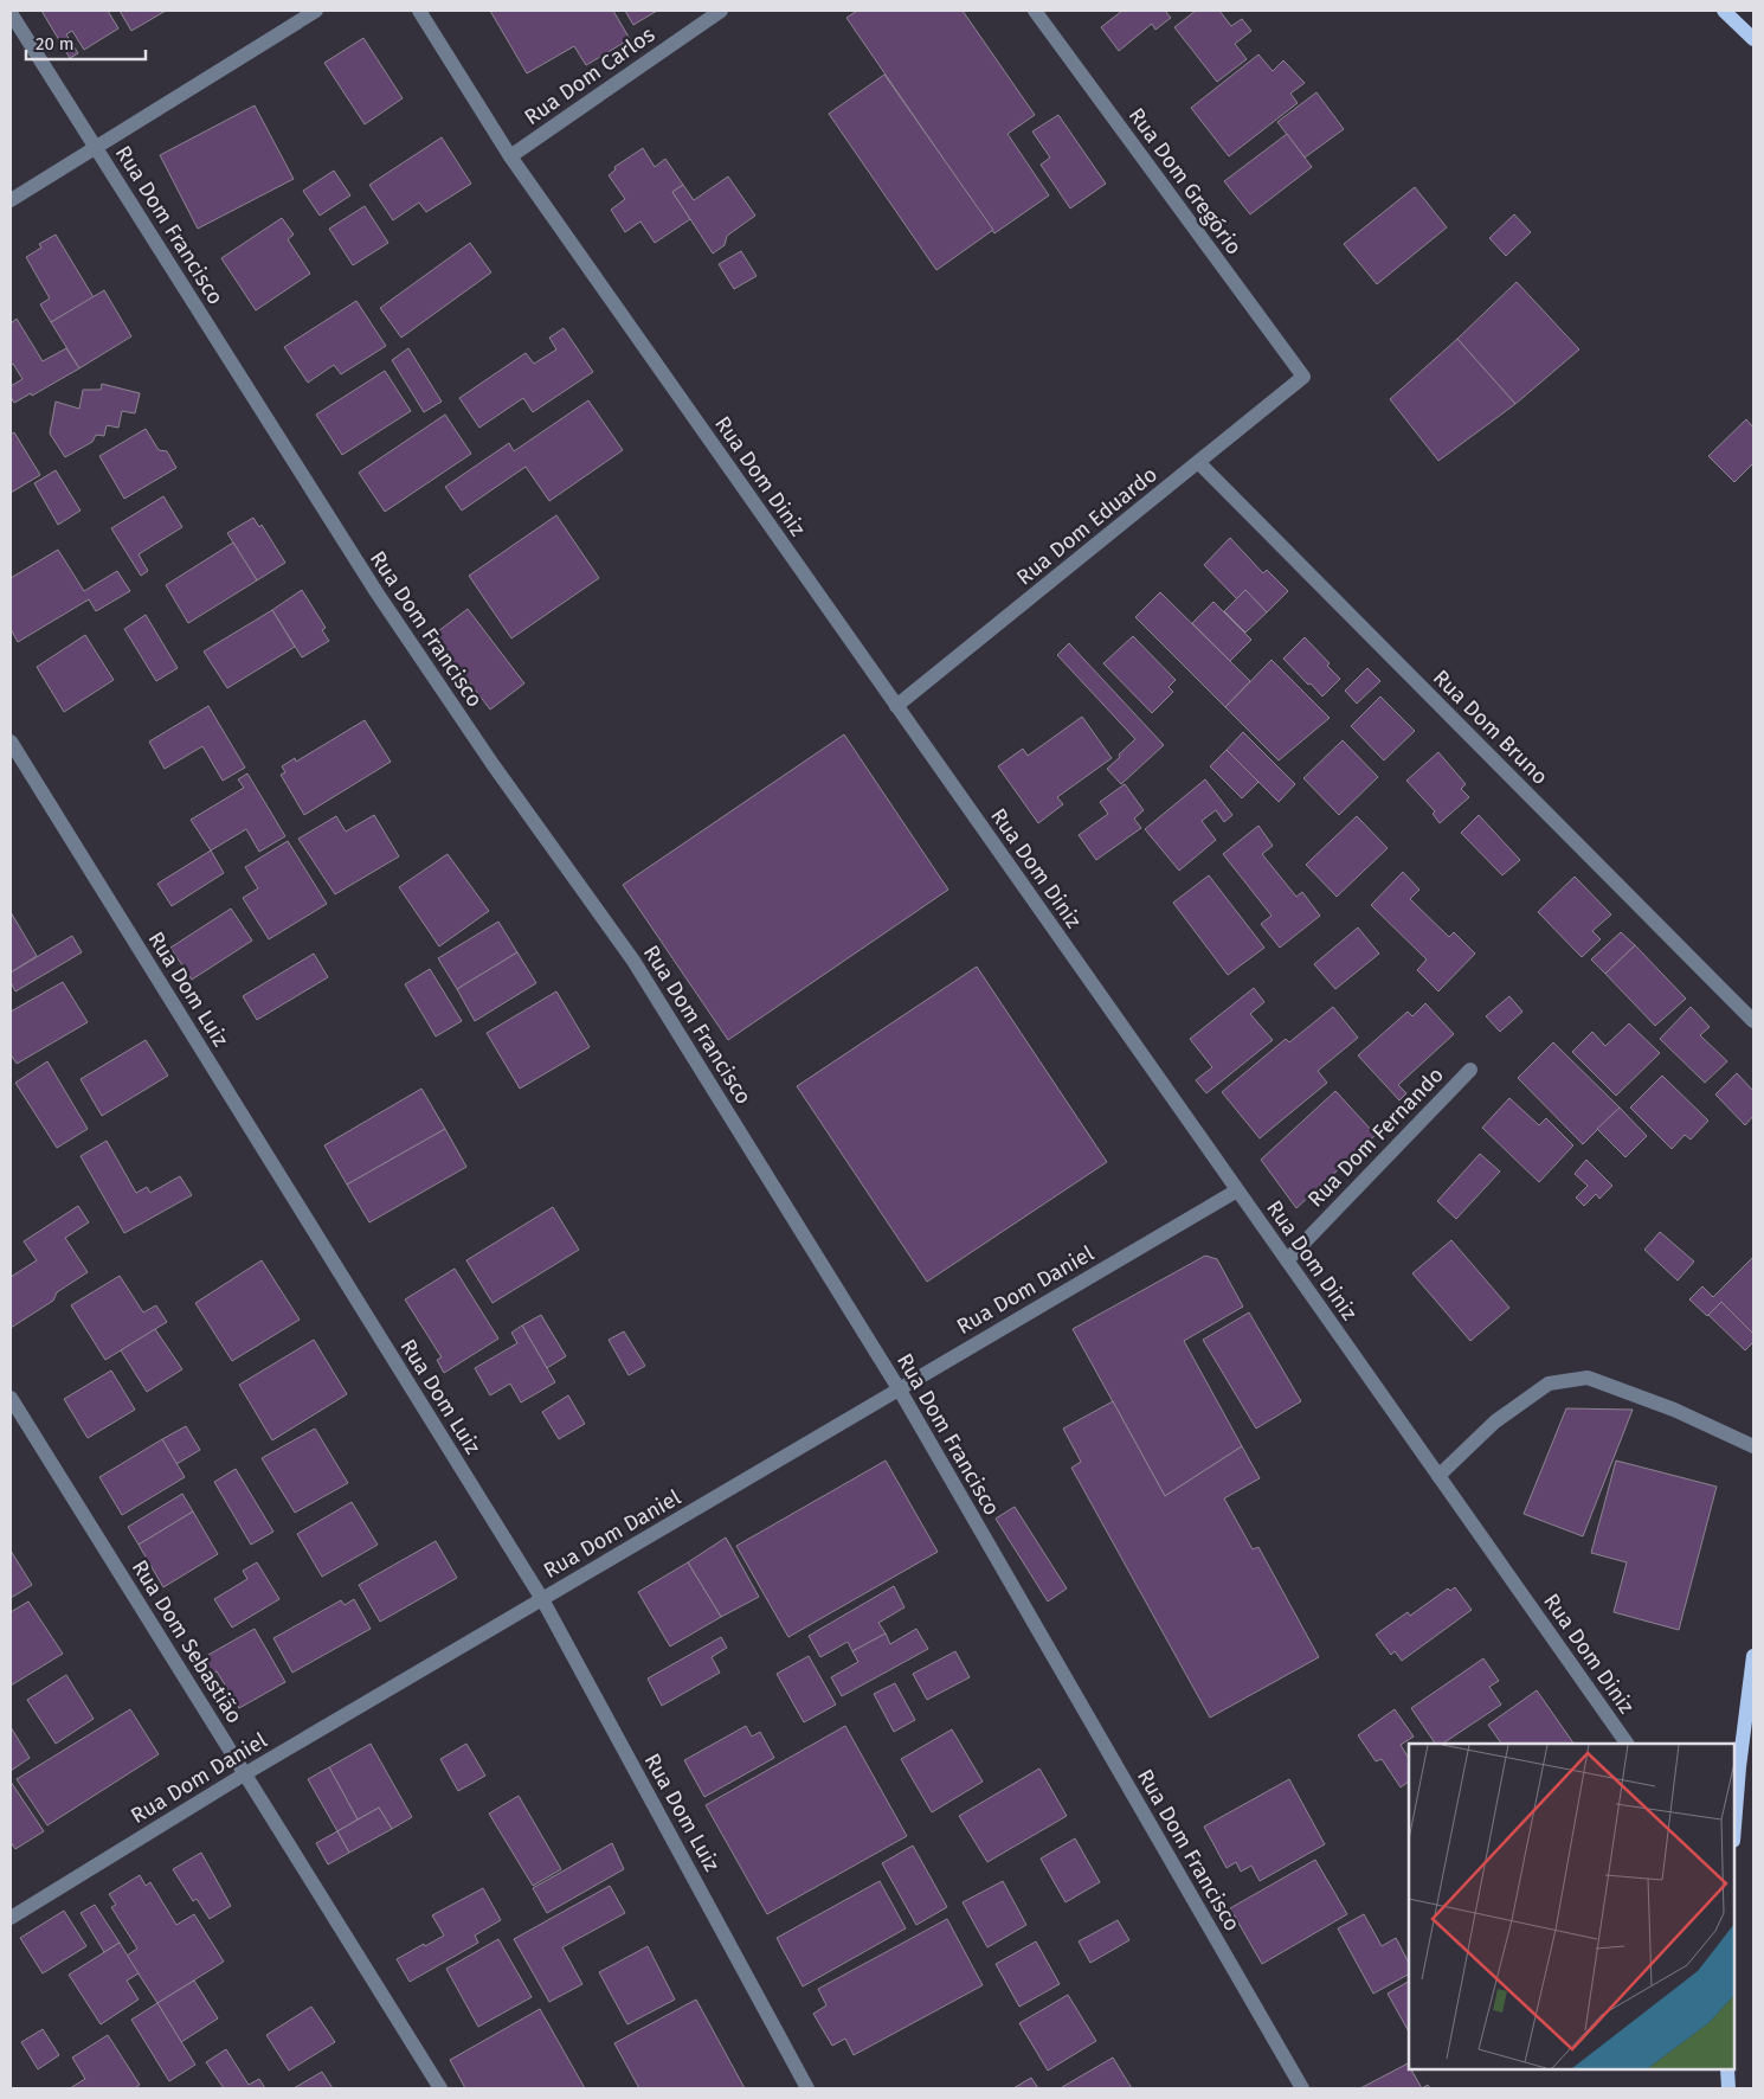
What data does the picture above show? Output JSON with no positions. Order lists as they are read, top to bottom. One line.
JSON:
{"streets":{"street":["Rua Dom Carlos","Rua Dom Gregório","Rua Dom Francisco","Rua Dom Diniz","Rua Dom Eduardo","Rua Dom Bruno","Rua Dom Luiz","Rua Dom Fernando","Rua Dom Daniel","Rua Dom Sebastião"]},"crossings":[["Rua Dom Carlos","Rua Dom Diniz"],["Rua Dom Gregório","Rua Dom Eduardo"],["Rua Dom Francisco","Rua Dom Daniel"],["Rua Dom Diniz","Rua Dom Eduardo"],["Rua Dom Diniz","Rua Dom Fernando"],["Rua Dom Diniz","Rua Dom Daniel"],["Rua Dom Eduardo","Rua Dom Bruno"],["Rua Dom Luiz","Rua Dom Daniel"],["Rua Dom Daniel","Rua Dom Sebastião"]],"scale_bar":"20 m"}
